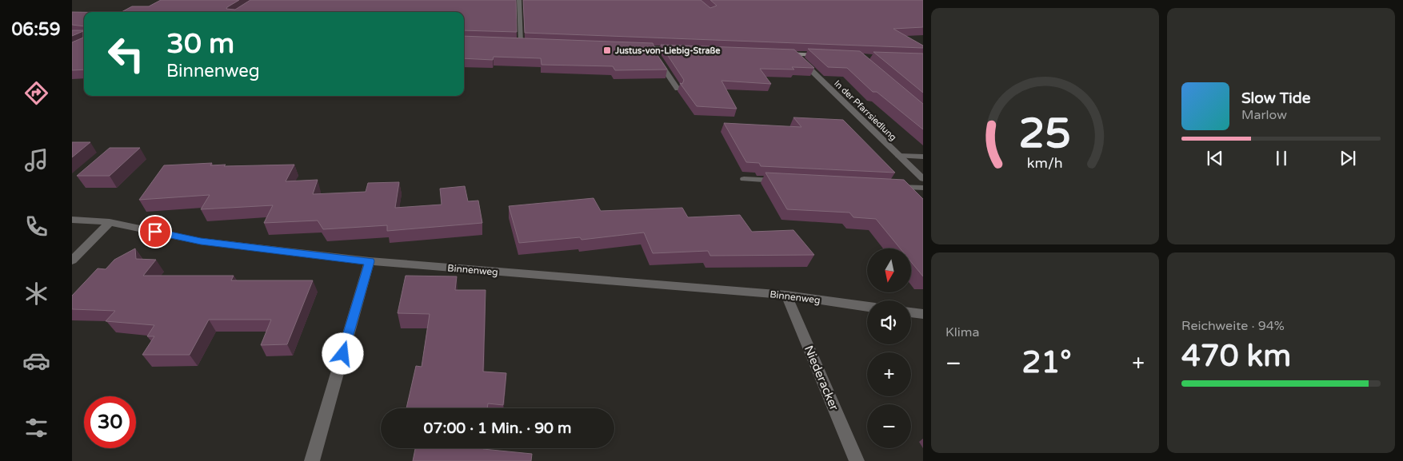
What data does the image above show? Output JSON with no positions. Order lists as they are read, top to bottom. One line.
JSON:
{"streets":{"street":["In der Pfarrsiedlung","Binnenweg","Niederacker"]},"crossings":[["Binnenweg","Niederacker"]],"places":{"transit":["Justus-von-Liebig-Straße"]},"north":"bottom","page":{"tabs":"06:59","turn":["30 m","Binnenweg"],"song":["Slow Tide","Marlow"],"map_buttons":["+","−"],"tile":["Klima",["Reichweite · 94%","470 km"]],"heat":["−","21°","+"],"limit":"30","trip":"07:00 · 1 Min. · 90 m","gauge":["25","km/h"]}}
